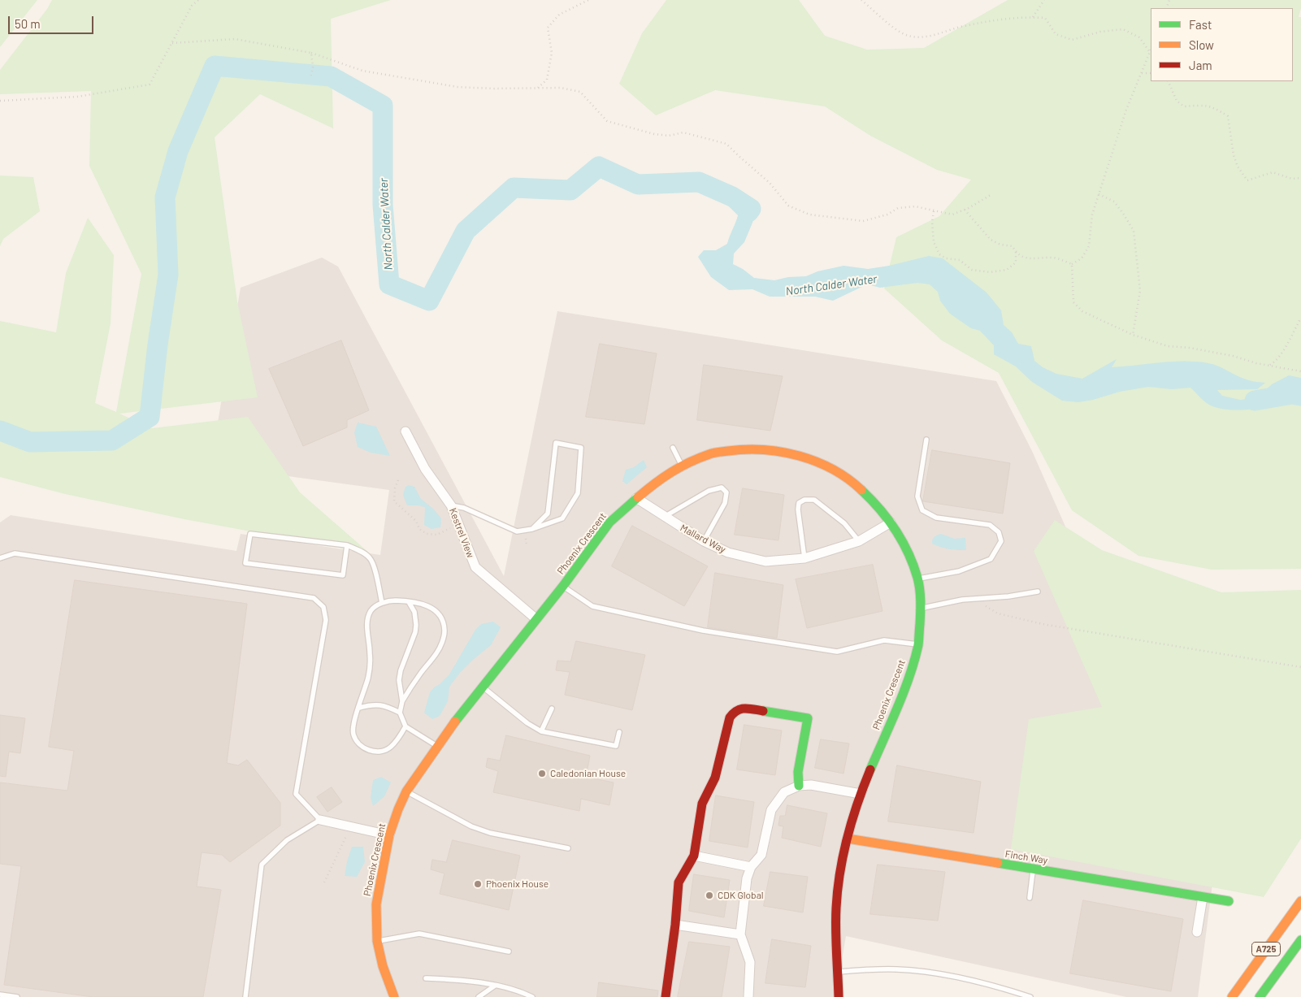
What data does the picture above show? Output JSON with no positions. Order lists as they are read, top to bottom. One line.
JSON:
{"streets":{"main road":["Phoenix Crescent","Finch Way","A725"],"street":["Kestrel View","Mallard Way"]},"crossings":[["Kestrel View","Phoenix Crescent"],["Mallard Way","Phoenix Crescent"],["Phoenix Crescent","Finch Way"]],"water":["North Calder Water"],"places":["Caledonian House","Phoenix House","CDK Global"],"legend":["Fast","Slow","Jam"],"scale_bar":"50 m"}
